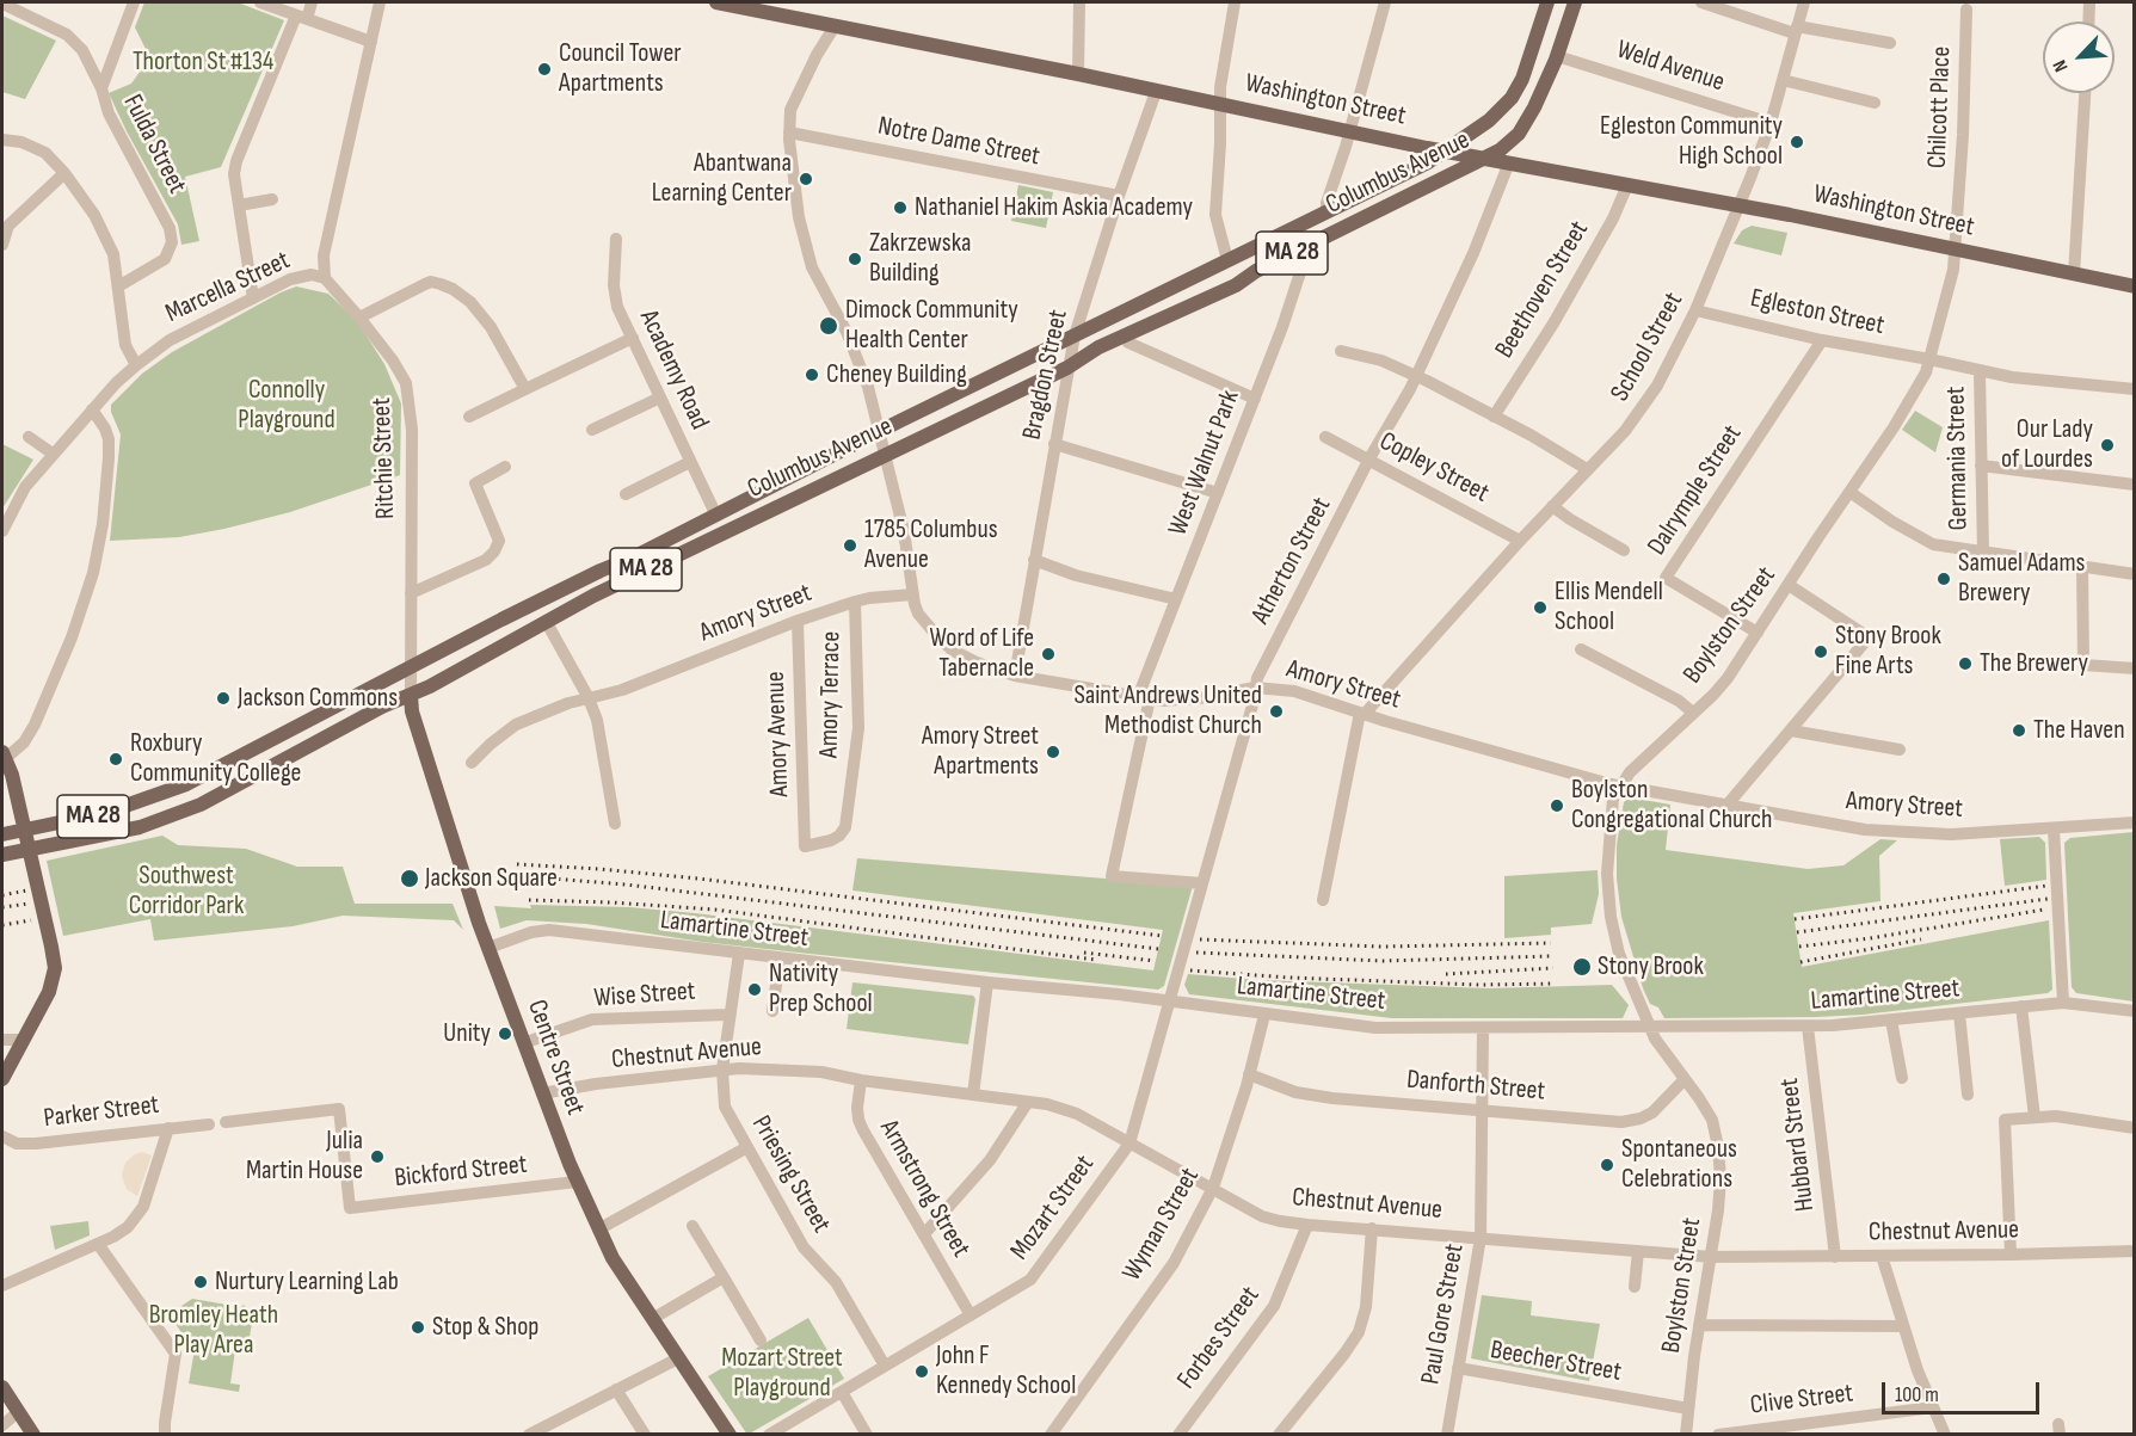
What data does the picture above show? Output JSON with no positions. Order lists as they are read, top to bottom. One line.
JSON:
{"streets":{"main road":["Washington Street","Columbus Avenue","MA 28","Centre Street"],"street":["Weld Avenue","Chilcott Place","Notre Dame Street","Fulda Street","Marcella Street","Beethoven Street","Egleston Street","School Street","Academy Road","Bragdon Street","Ritchie Street","Germania Street","West Walnut Park","Copley Street","Dalrymple Street","Atherton Street","Amory Street","Boylston Street","Amory Terrace","Amory Avenue","Lamartine Street","Wise Street","Chestnut Avenue","Danforth Street","Parker Street","Hubbard Street","Bickford Street","Priesing Street","Armstrong Street","Mozart Street","Wyman Street","Paul Gore Street","Forbes Street","Beecher Street","Clive Street"]},"crossings":[["Weld Avenue","Columbus Avenue"],["Weld Avenue","School Street"],["Washington Street","Chilcott Place"],["Washington Street","Columbus Avenue"],["Washington Street","Beethoven Street"],["Washington Street","School Street"],["Washington Street","Bragdon Street"],["Washington Street","Atherton Street"],["Washington Street","Boylston Street"],["Chilcott Place","Boylston Street"],["Notre Dame Street","Bragdon Street"],["Columbus Avenue","Academy Road"],["Columbus Avenue","Bragdon Street"],["Columbus Avenue","Ritchie Street"],["Columbus Avenue","West Walnut Park"],["Columbus Avenue","Centre Street"],["Marcella Street","Ritchie Street"],["Egleston Street","School Street"],["Egleston Street","Germania Street"],["Egleston Street","Dalrymple Street"],["Egleston Street","Boylston Street"],["School Street","Copley Street"],["School Street","Amory Street"],["Bragdon Street","Amory Street"],["Ritchie Street","Centre Street"],["Germania Street","Boylston Street"],["West Walnut Park","Atherton Street"],["West Walnut Park","Amory Street"],["Copley Street","Atherton Street"],["Dalrymple Street","Boylston Street"],["Atherton Street","Amory Street"],["Atherton Street","Lamartine Street"],["Atherton Street","Mozart Street"],["Amory Street","Boylston Street"],["Amory Street","Amory Terrace"],["Amory Street","Amory Avenue"],["Boylston Street","Lamartine Street"],["Boylston Street","Chestnut Avenue"],["Boylston Street","Danforth Street"],["Boylston Street","Beecher Street"],["Amory Terrace","Amory Avenue"],["Lamartine Street","Centre Street"],["Lamartine Street","Hubbard Street"],["Lamartine Street","Priesing Street"],["Lamartine Street","Mozart Street"],["Lamartine Street","Wyman Street"],["Lamartine Street","Paul Gore Street"],["Wise Street","Centre Street"],["Wise Street","Priesing Street"],["Chestnut Avenue","Centre Street"],["Chestnut Avenue","Hubbard Street"],["Chestnut Avenue","Priesing Street"],["Chestnut Avenue","Armstrong Street"],["Chestnut Avenue","Mozart Street"],["Chestnut Avenue","Wyman Street"],["Chestnut Avenue","Paul Gore Street"],["Chestnut Avenue","Forbes Street"],["Centre Street","Bickford Street"],["Danforth Street","Wyman Street"],["Danforth Street","Paul Gore Street"],["Priesing Street","Mozart Street"],["Armstrong Street","Mozart Street"],["Paul Gore Street","Beecher Street"]],"parks":["Thorton St #134","Connolly Playground","Southwest Corridor Park","Bromley Heath Play Area","Mozart Street Playground"],"places":["Council Tower Apartments","Egleston Community High School","Abantwana Learning Center","Nathaniel Hakim Askia Academy","Zakrzewska Building","Dimock Community Health Center","Cheney Building","Our Lady of Lourdes","1785 Columbus Avenue","Samuel Adams Brewery","Ellis Mendell School","Stony Brook Fine Arts","Word of Life Tabernacle","The Brewery","Jackson Commons","Saint Andrews United Methodist Church","The Haven","Amory Street Apartments","Roxbury Community College","Boylston Congregational Church","Jackson Square","Stony Brook","Nativity Prep School","Unity","Julia Martin House","Spontaneous Celebrations","Nurtury Learning Lab","Stop & Shop","John F Kennedy School"],"scale_bar":"100 m","north":"bottom left"}
